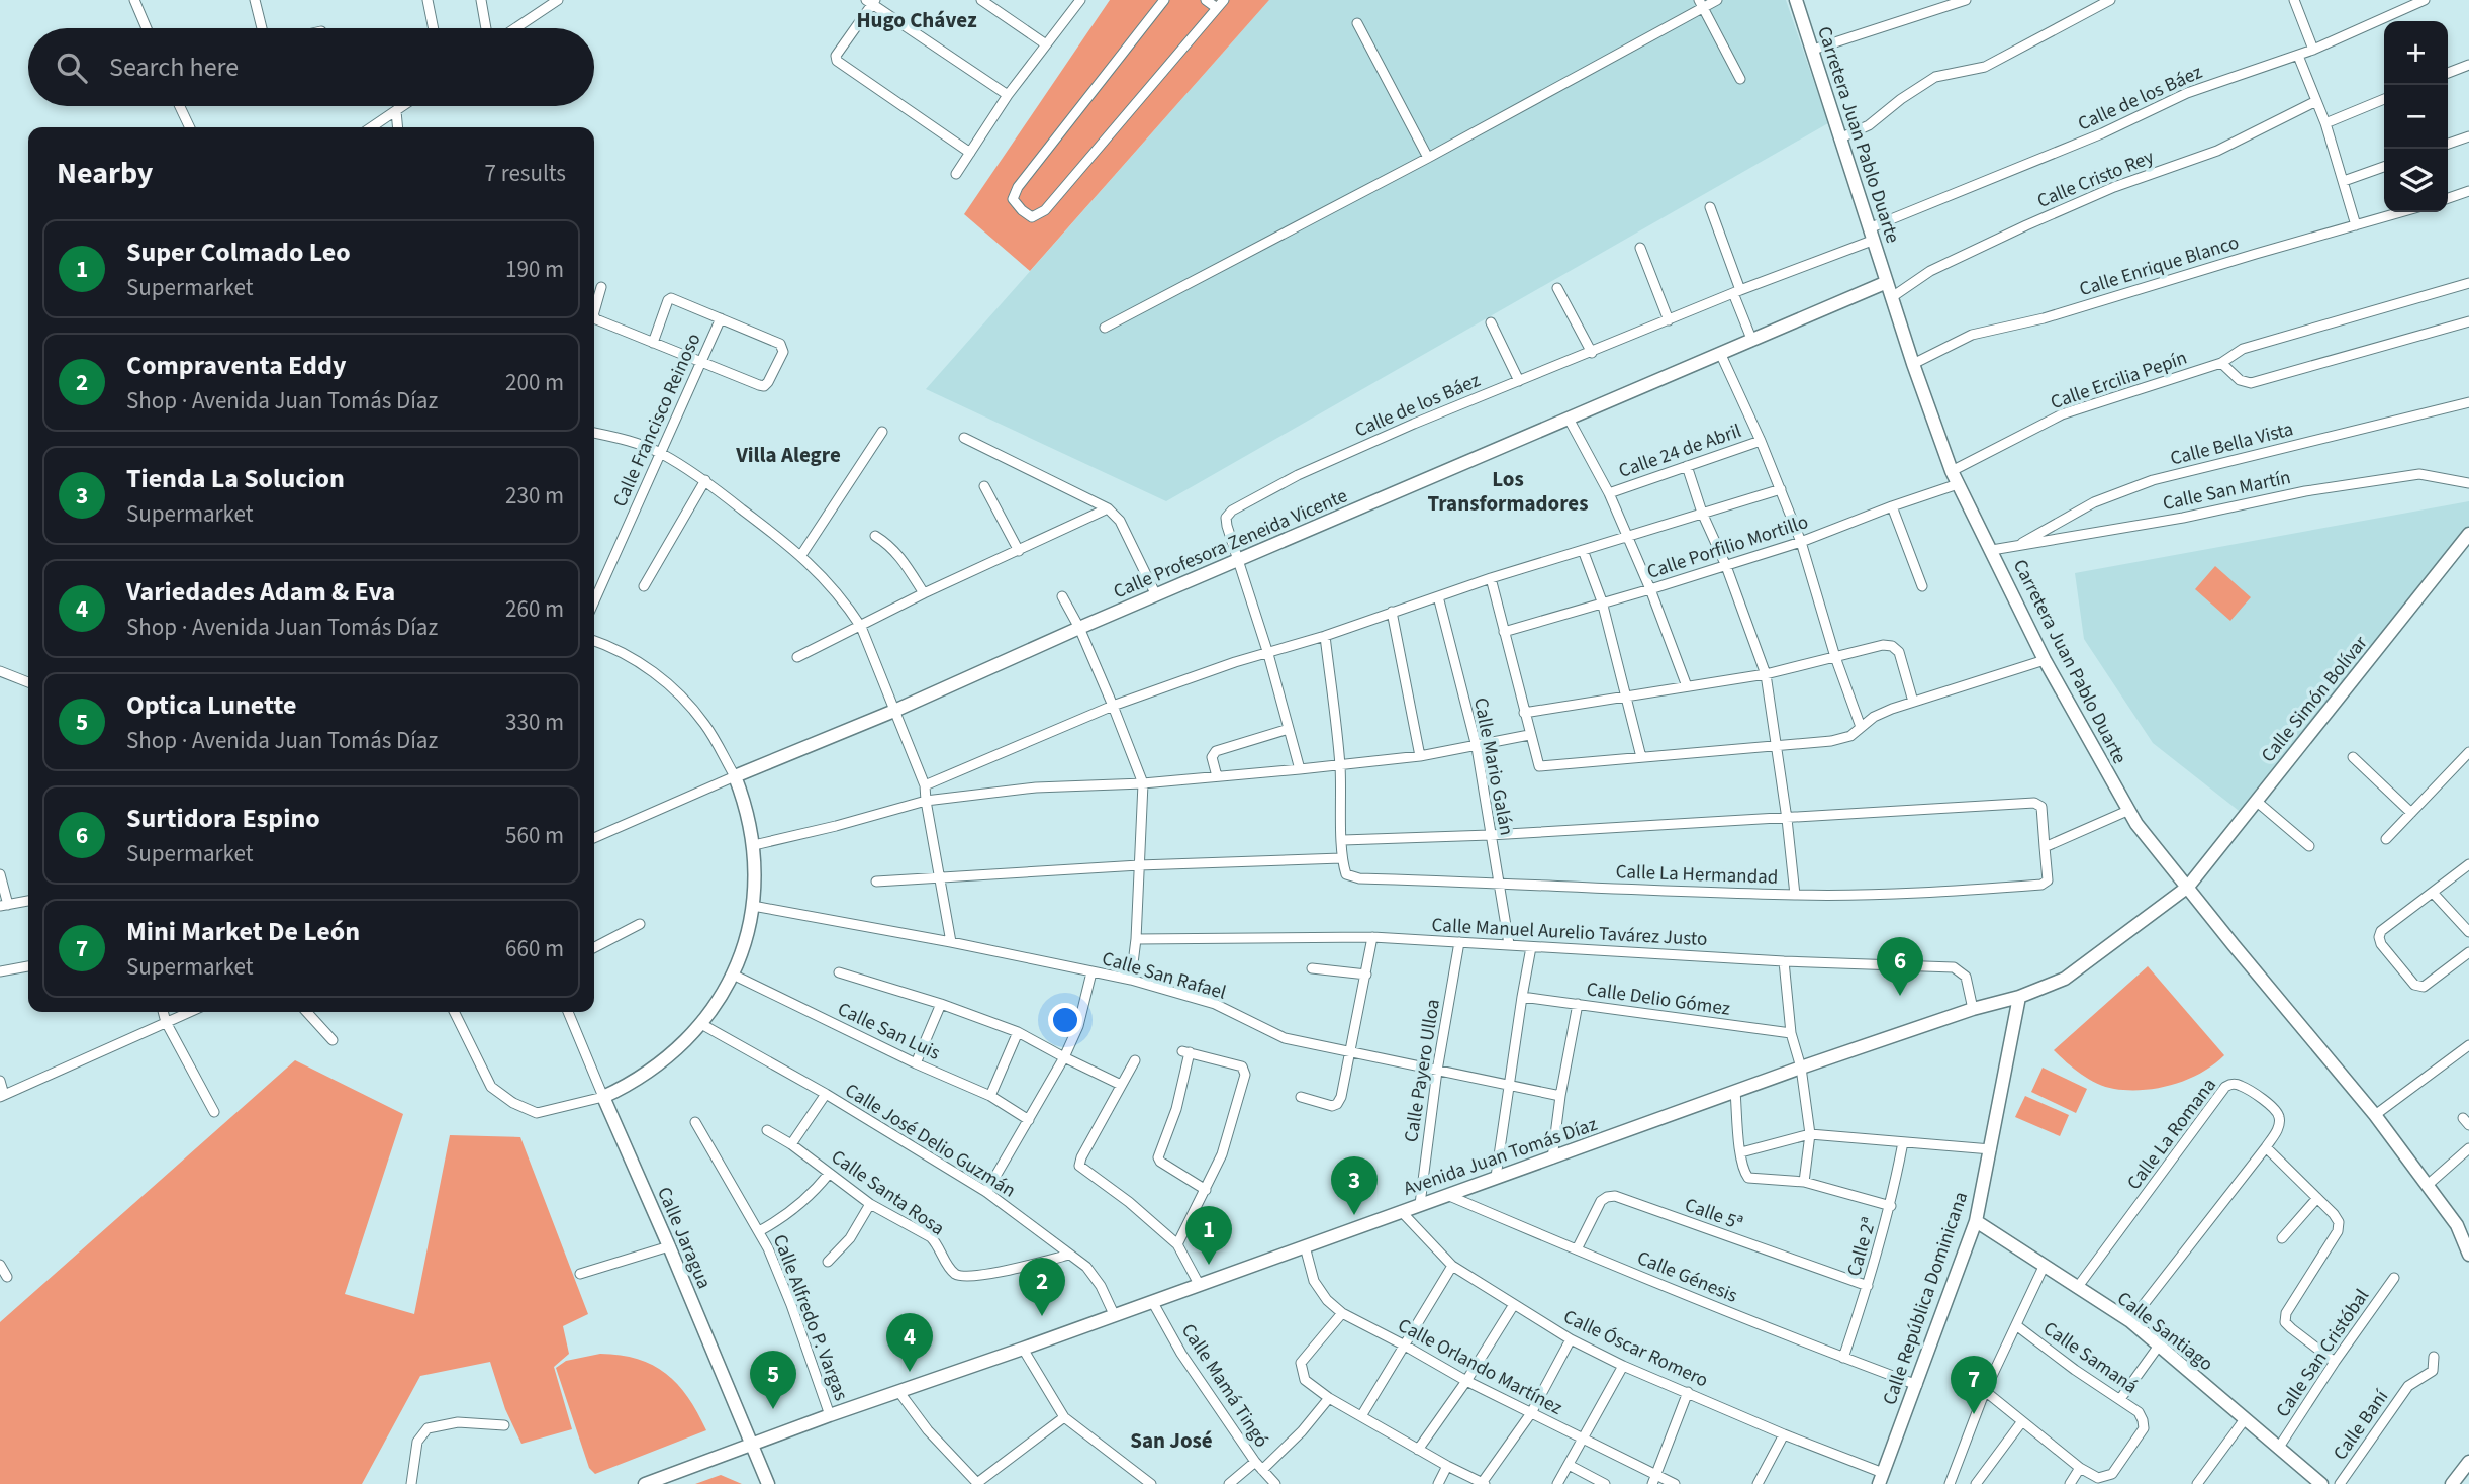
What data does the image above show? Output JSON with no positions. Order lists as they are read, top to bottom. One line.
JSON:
{"streets":{"street":["Calle de los Báez","Carretera Juan Pablo Duarte","Calle Cristo Rey","Calle Enrique Blanco","Calle Ercilia Pepín","Calle Francisco Reinoso","Calle Bella Vista","Calle 24 de Abril","Calle San Martín","Calle Profesora Zeneida Vicente","Calle Porfilio Mortillo","Calle Simón Bolívar","Calle Mario Galán","Calle La Hermandad","Calle Manuel Aurelio Tavárez Justo","Calle San Rafael","Calle Delio Gómez","Calle San Luis","Calle Payero Ulloa","Calle La Romana","Calle José Delio Guzmán","Avenida Juan Tomás Díaz","Calle Santa Rosa","Calle 5ª","Calle Jaragua","Calle 2ª","Calle Génesis","Calle República Dominicana","Calle Alfredo P. Vargas","Calle Santiago","Calle Óscar Romero","Calle San Cristóbal","Calle Samaná","Calle Orlando Martínez","Calle Mamá Tingó","Calle Baní"]},"crossings":[["Calle de los Báez","Carretera Juan Pablo Duarte"],["Calle de los Báez","Calle Profesora Zeneida Vicente"],["Carretera Juan Pablo Duarte","Calle Cristo Rey"],["Carretera Juan Pablo Duarte","Calle Enrique Blanco"],["Carretera Juan Pablo Duarte","Calle Ercilia Pepín"],["Carretera Juan Pablo Duarte","Calle San Martín"],["Carretera Juan Pablo Duarte","Calle Profesora Zeneida Vicente"],["Carretera Juan Pablo Duarte","Calle Porfilio Mortillo"],["Carretera Juan Pablo Duarte","Calle Simón Bolívar"],["Carretera Juan Pablo Duarte","Avenida Juan Tomás Díaz"],["Calle Bella Vista","Calle San Martín"],["Calle Simón Bolívar","Avenida Juan Tomás Díaz"],["Calle Mario Galán","Calle La Hermandad"],["Calle Mario Galán","Calle Manuel Aurelio Tavárez Justo"],["Calle Manuel Aurelio Tavárez Justo","Calle Payero Ulloa"],["Calle Manuel Aurelio Tavárez Justo","Avenida Juan Tomás Díaz"],["Calle San Rafael","Calle Payero Ulloa"],["Calle Payero Ulloa","Avenida Juan Tomás Díaz"],["Calle La Romana","Calle Santiago"],["Calle José Delio Guzmán","Avenida Juan Tomás Díaz"],["Calle José Delio Guzmán","Calle Santa Rosa"],["Avenida Juan Tomás Díaz","Calle Jaragua"],["Avenida Juan Tomás Díaz","Calle Génesis"],["Avenida Juan Tomás Díaz","Calle República Dominicana"],["Avenida Juan Tomás Díaz","Calle Alfredo P. Vargas"],["Avenida Juan Tomás Díaz","Calle Óscar Romero"],["Avenida Juan Tomás Díaz","Calle Orlando Martínez"],["Avenida Juan Tomás Díaz","Calle Mamá Tingó"],["Calle 5ª","Calle 2ª"],["Calle 5ª","Calle Génesis"],["Calle 2ª","Calle Génesis"],["Calle Génesis","Calle República Dominicana"],["Calle República Dominicana","Calle Santiago"],["Calle República Dominicana","Calle Óscar Romero"],["Calle Santiago","Calle San Cristóbal"]],"districts":["Hugo Chávez","Villa Alegre","Los Transformadores","San José"],"page":{"map_buttons":["+","−"],"search":"Search here","heading":["Nearby","7 results"],"list":[{"mark":"1","name":"Super Colmado Leo","note":"Supermarket","value":"190 m"},{"mark":"2","name":"Compraventa Eddy","note":"Shop · Avenida Juan Tomás Díaz","value":"200 m"},{"mark":"3","name":"Tienda La Solucion","note":"Supermarket","value":"230 m"},{"mark":"4","name":"Variedades Adam & Eva","note":"Shop · Avenida Juan Tomás Díaz","value":"260 m"},{"mark":"5","name":"Optica Lunette","note":"Shop · Avenida Juan Tomás Díaz","value":"330 m"},{"mark":"6","name":"Surtidora Espino","note":"Supermarket","value":"560 m"},{"mark":"7","name":"Mini Market De León","note":"Supermarket","value":"660 m"}],"pins":["6","3","1","2","4","5","7"]}}
